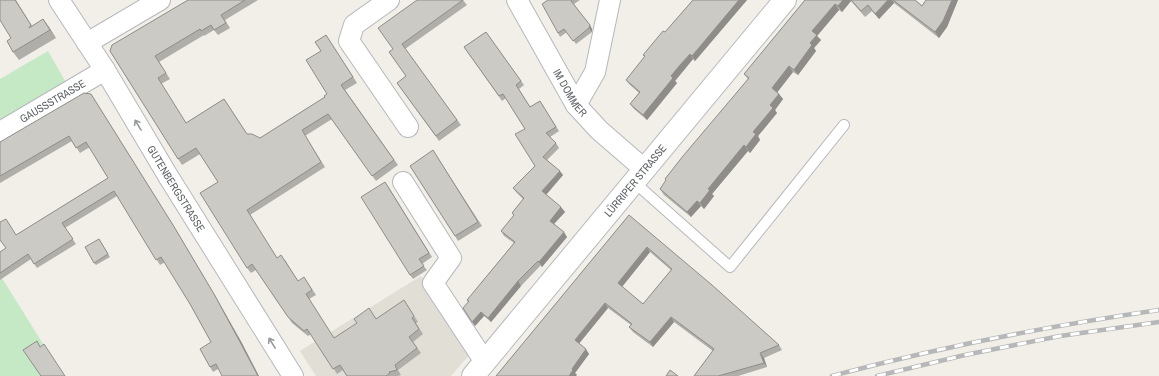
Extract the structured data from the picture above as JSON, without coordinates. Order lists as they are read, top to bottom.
{
  "streets": {
    "street": [
      "IM DOMMER",
      "GAUSSSTRASSE",
      "LÜRRIPER STRASSE",
      "GUTENBERGSTRASSE"
    ]
  },
  "crossings": [
    ["IM DOMMER", "LÜRRIPER STRASSE"],
    ["GAUSSSTRASSE", "GUTENBERGSTRASSE"]
  ],
  "one_way": ["GUTENBERGSTRASSE"]
}
